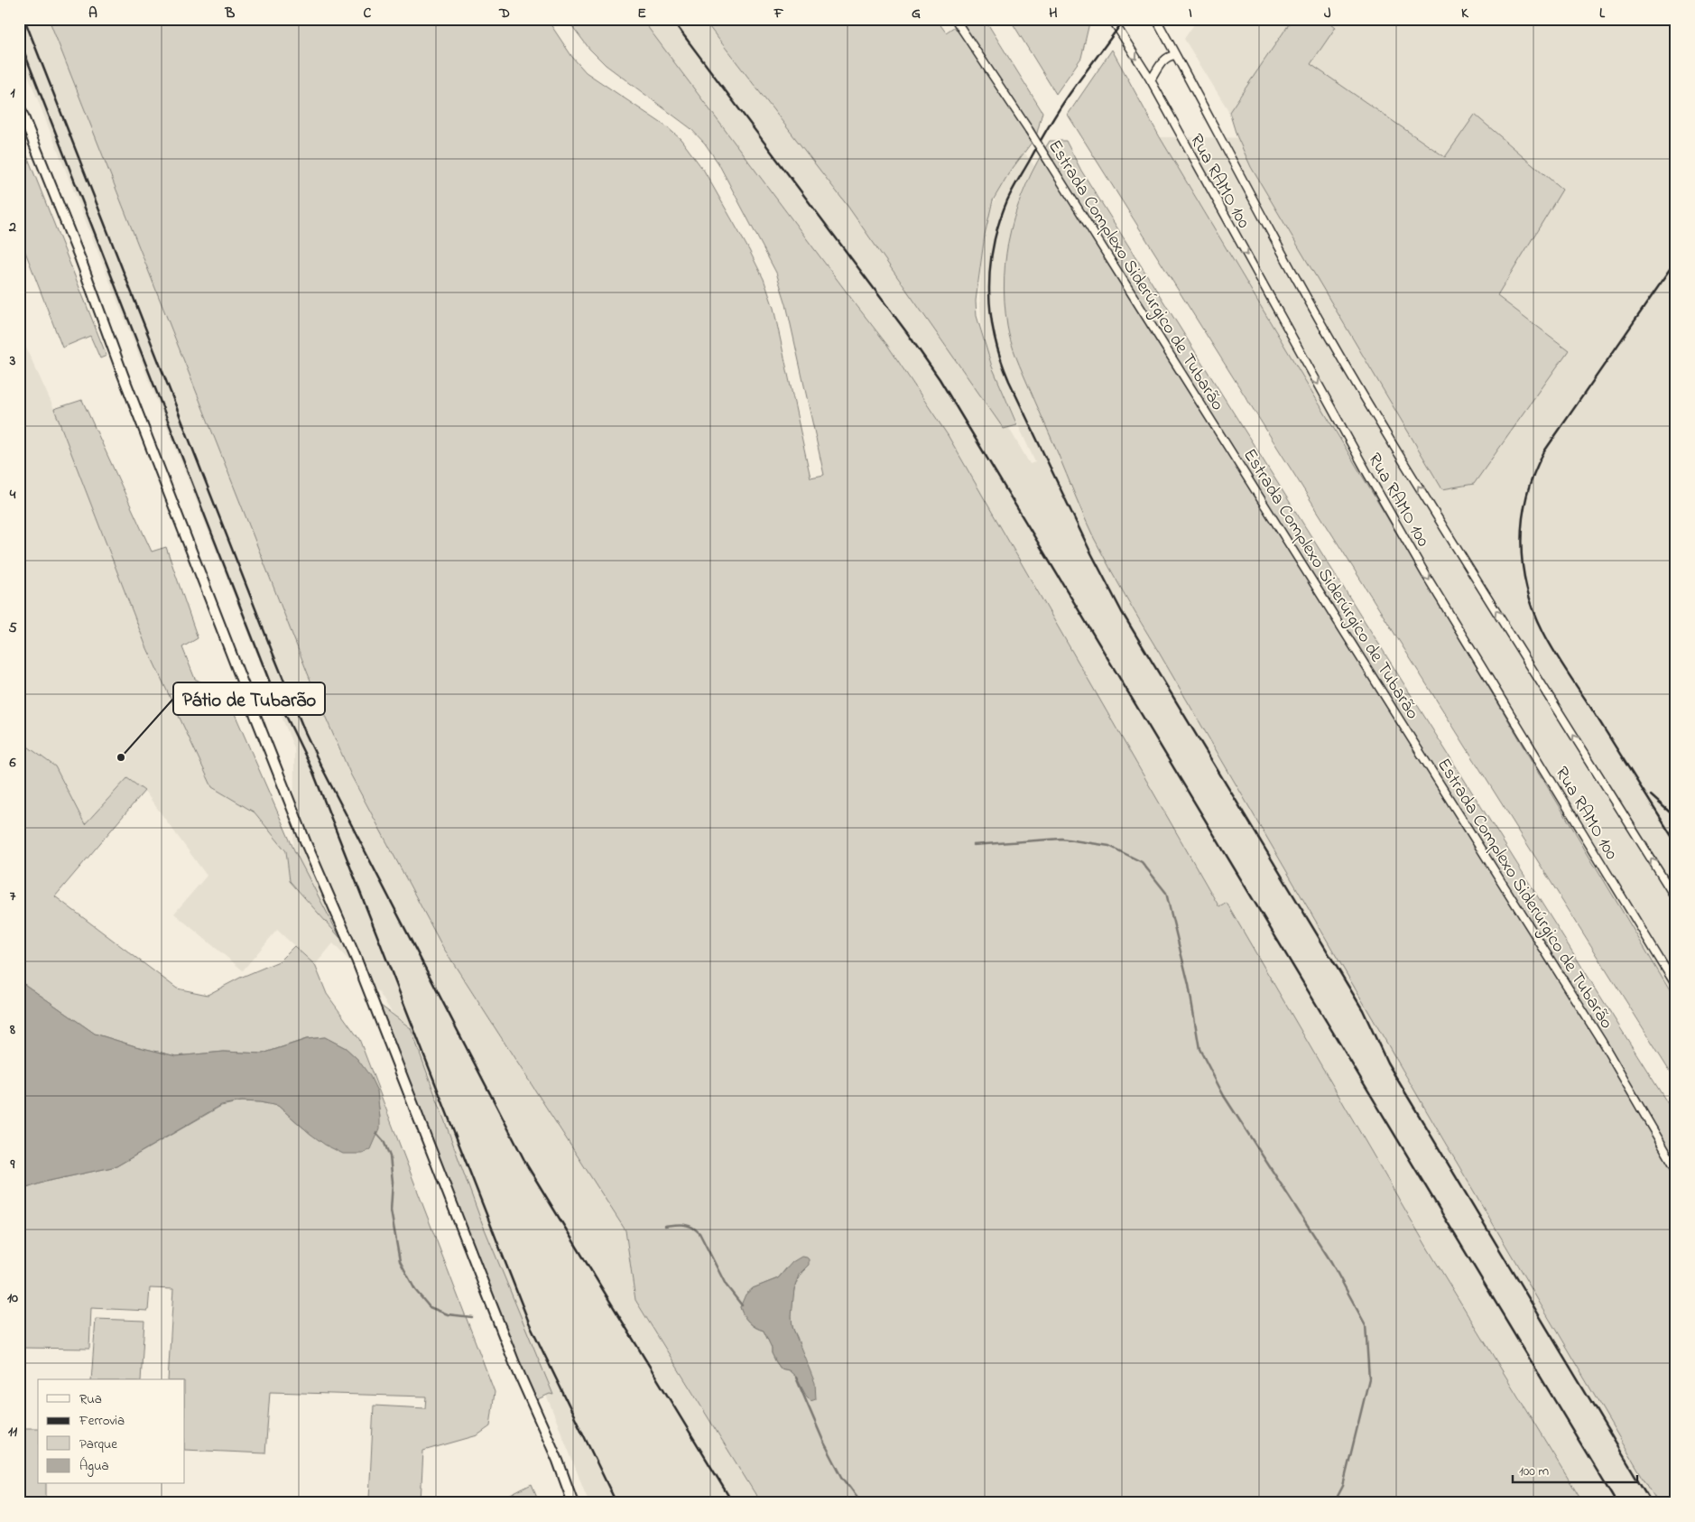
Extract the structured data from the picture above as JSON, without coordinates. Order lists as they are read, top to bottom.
{
  "streets": {
    "street": ["Rua RAMO 100", "Estrada Complexo Siderúrgico de Tubarão"]
  },
  "places": ["Pátio de Tubarão"],
  "legend": [
    "Rua",
    "Ferrovia",
    "Parque",
    "Água"
  ],
  "scale_bar": "100 m",
  "grid": {
    "columns": [
      "A",
      "B",
      "C",
      "D",
      "E",
      "F",
      "G",
      "H",
      "I",
      "J",
      "K",
      "L"
    ],
    "rows": [
      "1",
      "2",
      "3",
      "4",
      "5",
      "6",
      "7",
      "8",
      "9",
      "10",
      "11"
    ]
  }
}
